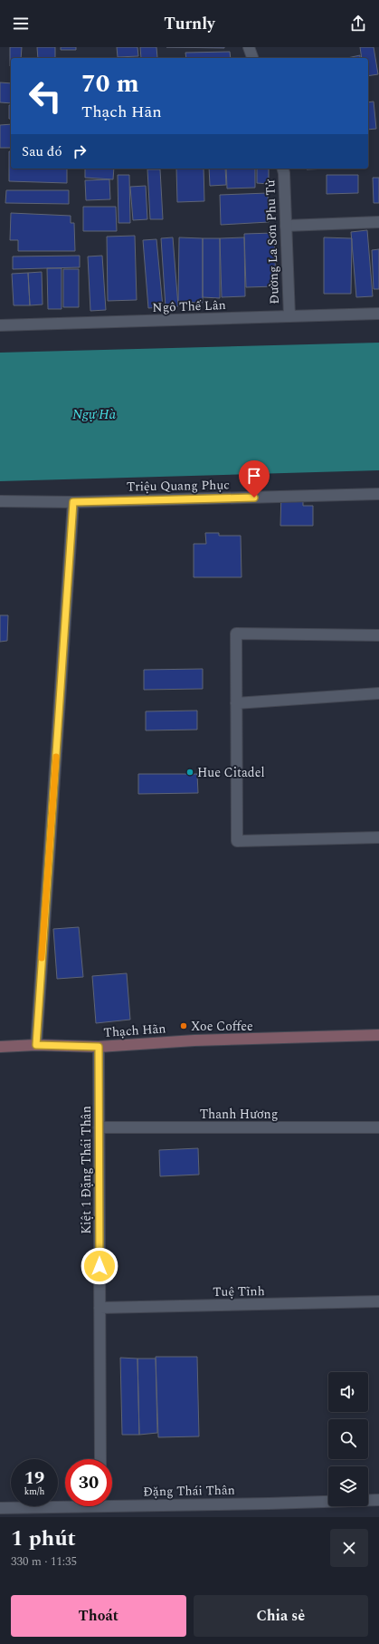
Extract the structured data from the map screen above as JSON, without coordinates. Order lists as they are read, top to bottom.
{
  "streets": {
    "street": [
      "Đường La Sơn Phu Tử",
      "Ngô Thế Lân",
      "Triệu Quang Phục",
      "Thạch Hãn",
      "Thanh Hương",
      "Kiệt 1 Đặng Thái Thân",
      "Tuệ Tĩnh",
      "Đặng Thái Thân"
    ]
  },
  "crossings": [
    ["Đường La Sơn Phu Tử", "Ngô Thế Lân"],
    ["Thạch Hãn", "Kiệt 1 Đặng Thái Thân"],
    ["Thanh Hương", "Kiệt 1 Đặng Thái Thân"],
    ["Kiệt 1 Đặng Thái Thân", "Tuệ Tĩnh"]
  ],
  "water": ["Ngự Hà"],
  "places": ["Hue Citadel", "Xoe Coffee"],
  "page": {
    "header": "Turnly",
    "turn": ["70 m", "Thạch Hãn"],
    "then": "Sau đó",
    "speed": "19 km/h",
    "limit": "30",
    "heading": ["1 phút", "330 m · 11:35"],
    "buttons": ["Thoát", "Chia sẻ"]
  }
}
